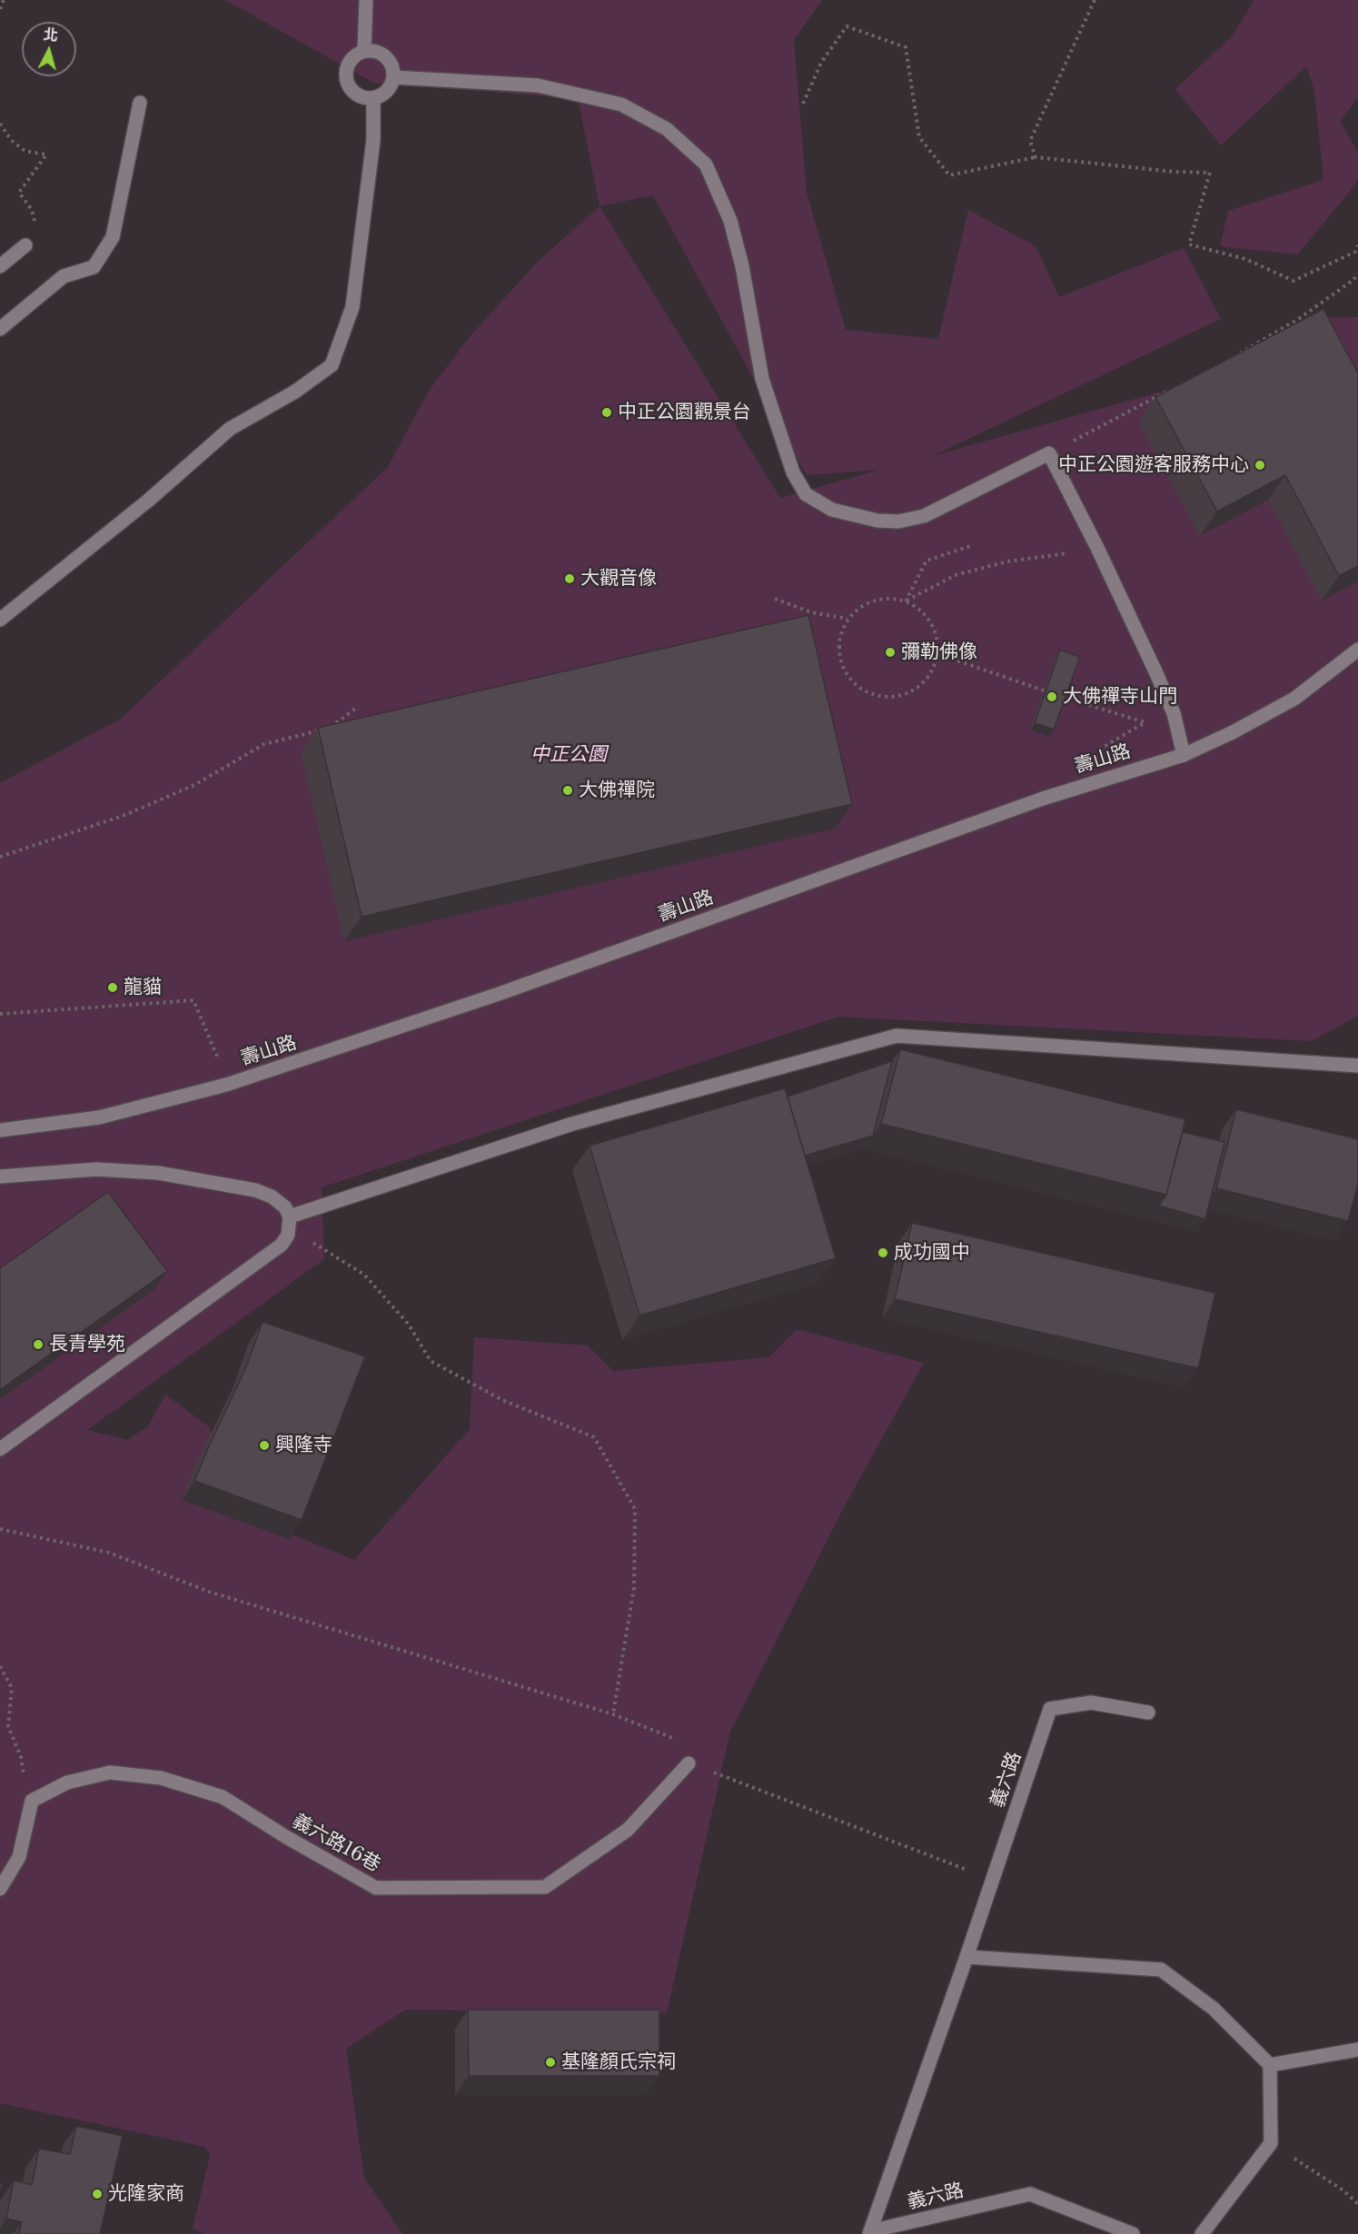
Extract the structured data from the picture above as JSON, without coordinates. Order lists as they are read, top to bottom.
{
  "streets": {
    "street": ["壽山路", "義六路", "義六路16巷"]
  },
  "parks": ["中正公園"],
  "places": [
    "中正公園觀景台",
    "中正公園遊客服務中心",
    "大觀音像",
    "彌勒佛像",
    "大佛禪寺山門",
    "大佛禪院",
    "龍貓",
    "成功國中",
    "長青學苑",
    "興隆寺",
    "基隆顏氏宗祠",
    "光隆家商"
  ],
  "north": "top"
}
